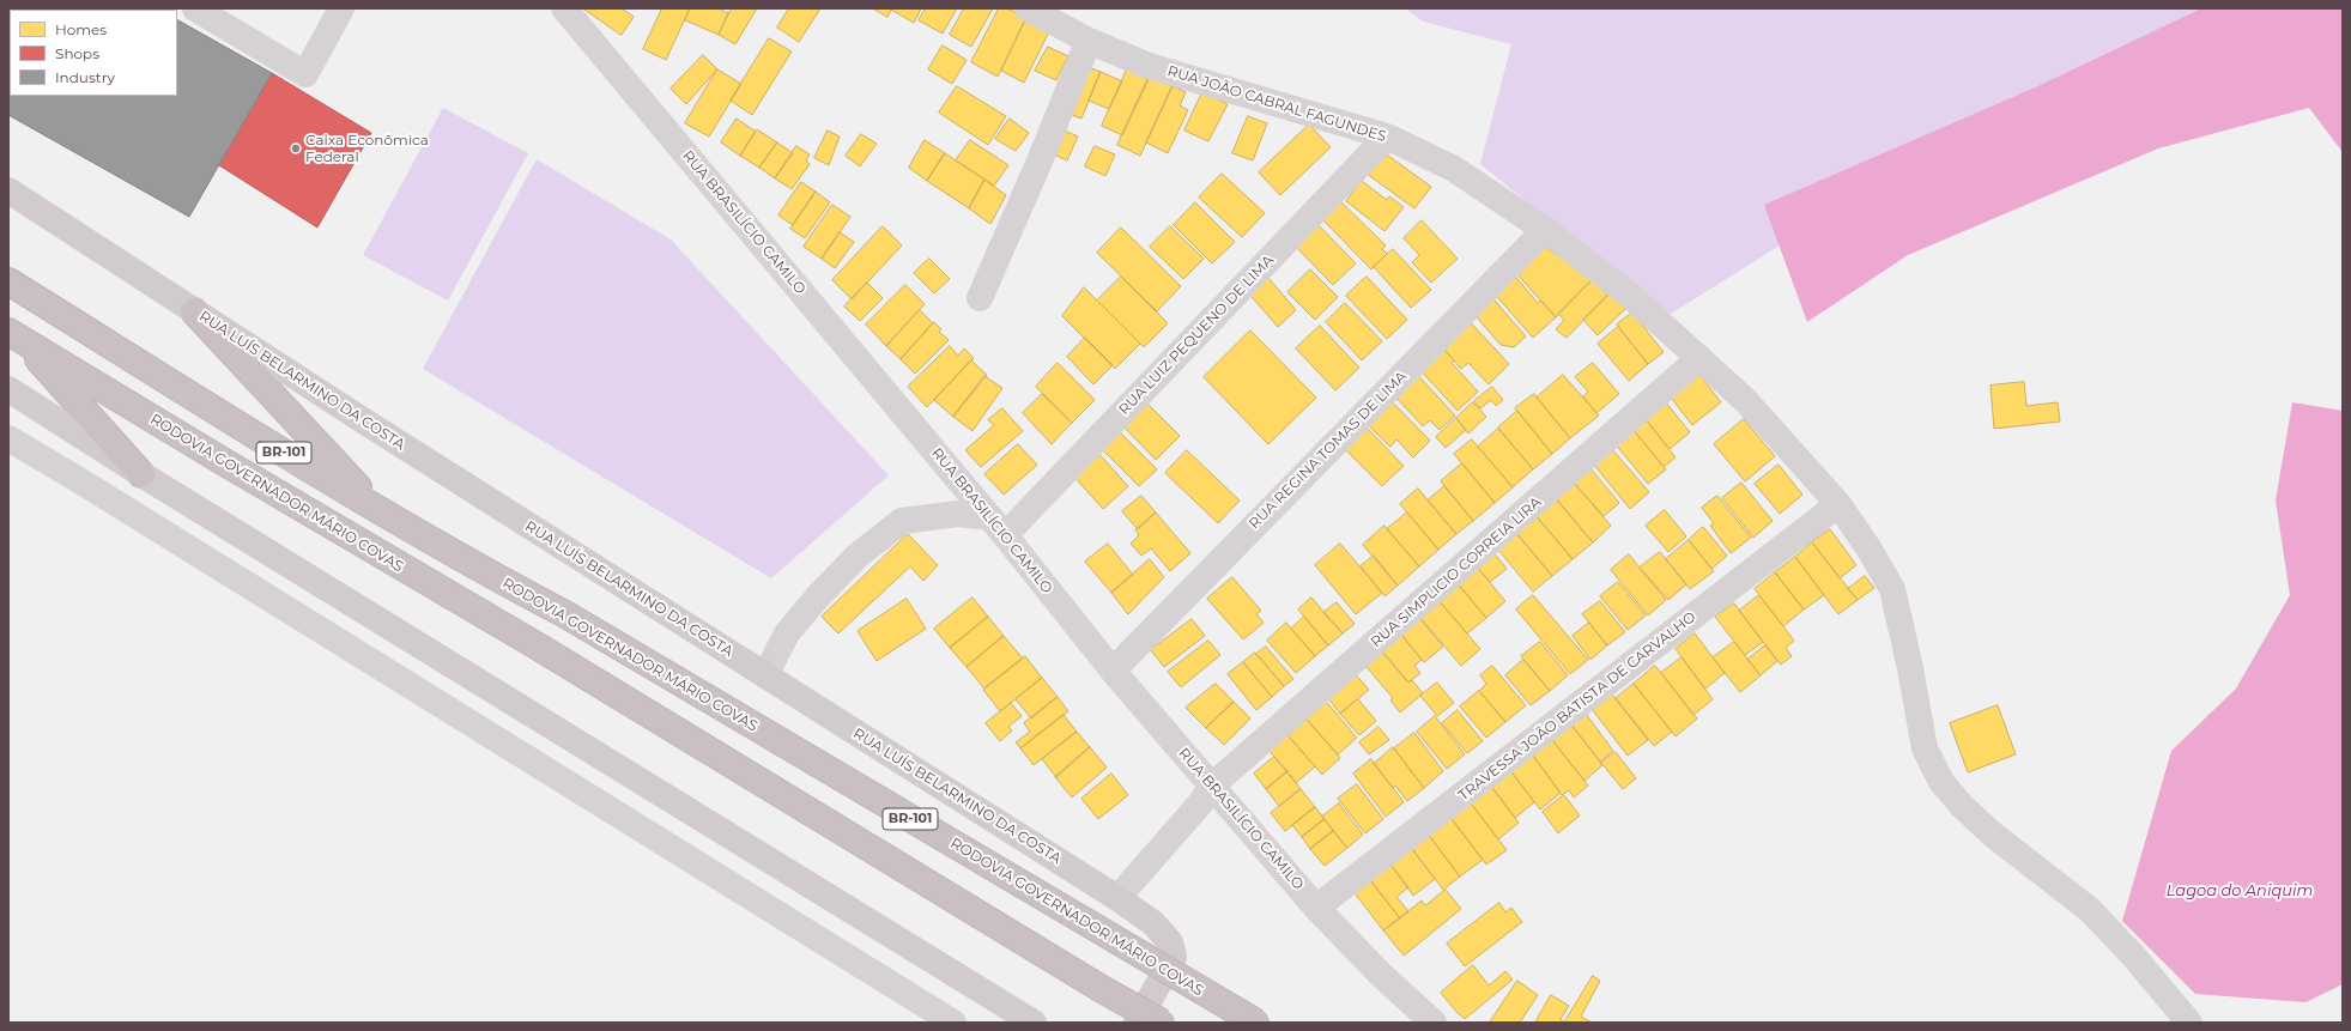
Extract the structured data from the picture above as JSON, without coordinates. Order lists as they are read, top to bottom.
{
  "streets": {
    "highway": ["BR-101", "RODOVIA GOVERNADOR MÁRIO COVAS"],
    "main road": ["RUA LUÍS BELARMINO DA COSTA"],
    "street": [
      "RUA JOÃO CABRAL FAGUNDES",
      "RUA BRASILÍCIO CAMILO",
      "RUA LUIZ PEQUENO DE LIMA",
      "RUA REGINA TOMAS DE LIMA",
      "RUA SIMPLICIO CORREIA LIRA",
      "TRAVESSA JOÃO BATISTA DE CARVALHO"
    ]
  },
  "crossings": [
    ["RUA JOÃO CABRAL FAGUNDES", "RUA LUIZ PEQUENO DE LIMA"],
    ["RUA JOÃO CABRAL FAGUNDES", "RUA REGINA TOMAS DE LIMA"],
    ["RUA JOÃO CABRAL FAGUNDES", "RUA SIMPLICIO CORREIA LIRA"],
    ["RUA JOÃO CABRAL FAGUNDES", "TRAVESSA JOÃO BATISTA DE CARVALHO"],
    ["RUA BRASILÍCIO CAMILO", "RUA LUIZ PEQUENO DE LIMA"],
    ["RUA BRASILÍCIO CAMILO", "RUA REGINA TOMAS DE LIMA"],
    ["RUA BRASILÍCIO CAMILO", "RUA SIMPLICIO CORREIA LIRA"],
    ["RUA BRASILÍCIO CAMILO", "TRAVESSA JOÃO BATISTA DE CARVALHO"],
    ["RUA LUÍS BELARMINO DA COSTA", "RUA SIMPLICIO CORREIA LIRA"]
  ],
  "water": ["Lagoa do Aniquim"],
  "places": ["Caixa Econômica Federal"],
  "legend": ["Homes", "Shops", "Industry"]
}
